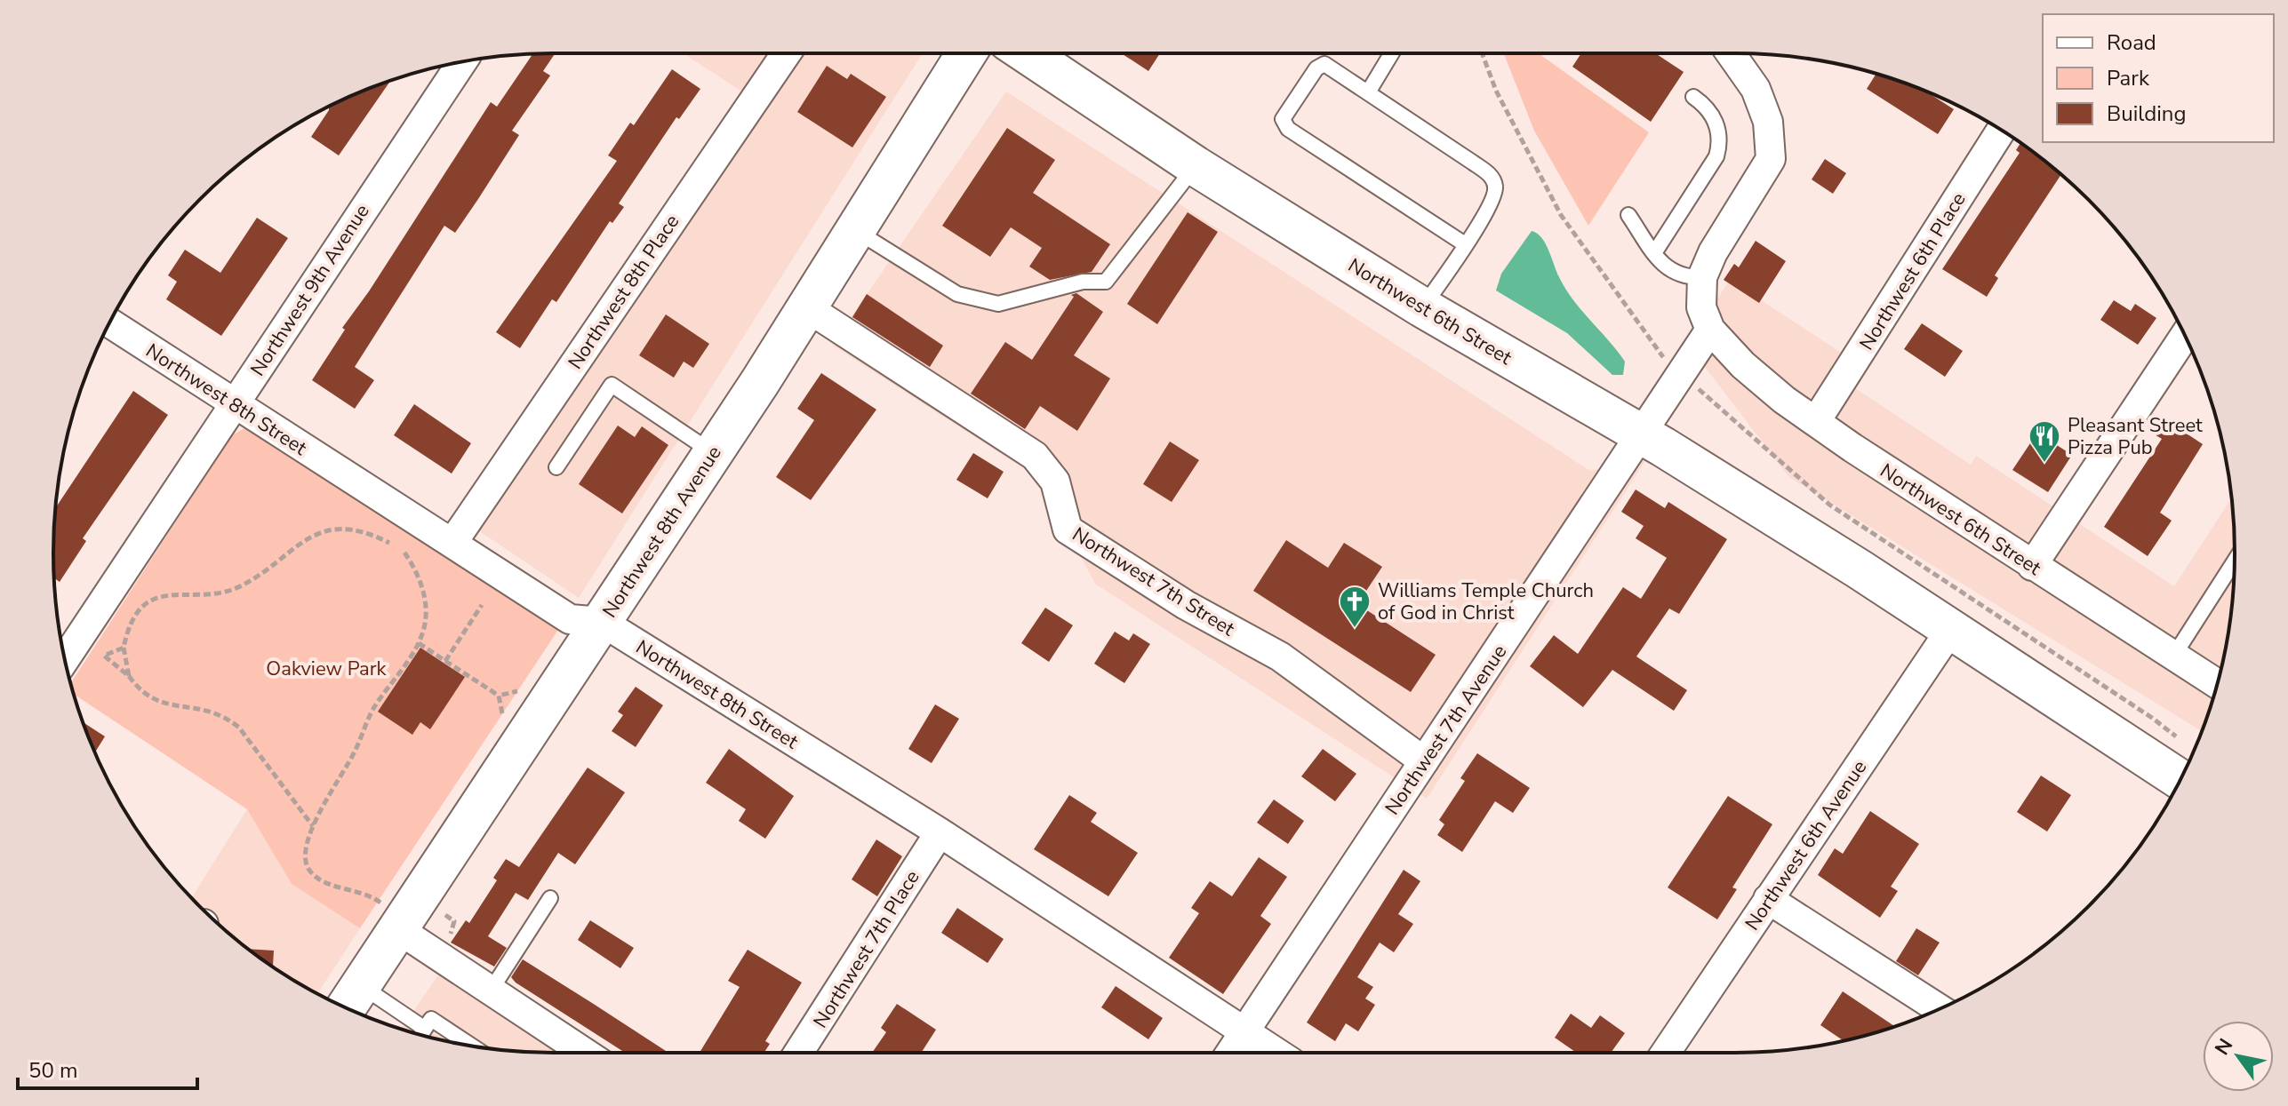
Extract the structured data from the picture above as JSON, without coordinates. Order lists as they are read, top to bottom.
{
  "streets": {
    "street": [
      "Northwest 6th Place",
      "Northwest 9th Avenue",
      "Northwest 8th Place",
      "Northwest 6th Street",
      "Northwest 8th Street",
      "Northwest 8th Avenue",
      "Northwest 7th Street",
      "Northwest 7th Avenue",
      "Northwest 6th Avenue",
      "Northwest 7th Place"
    ]
  },
  "crossings": [
    ["Northwest 6th Place", "Northwest 6th Street"],
    ["Northwest 9th Avenue", "Northwest 8th Street"],
    ["Northwest 8th Place", "Northwest 8th Street"],
    ["Northwest 6th Street", "Northwest 7th Avenue"],
    ["Northwest 6th Street", "Northwest 6th Avenue"],
    ["Northwest 8th Street", "Northwest 8th Avenue"],
    ["Northwest 8th Street", "Northwest 7th Avenue"],
    ["Northwest 8th Street", "Northwest 7th Place"],
    ["Northwest 8th Avenue", "Northwest 7th Street"],
    ["Northwest 7th Street", "Northwest 7th Avenue"]
  ],
  "parks": ["Oakview Park"],
  "places": {
    "restaurant": ["Pleasant Street Pizza Pub"],
    "church": ["Williams Temple Church of God in Christ"]
  },
  "legend": ["Road", "Park", "Building"],
  "scale_bar": "50 m",
  "north": "top left"
}
